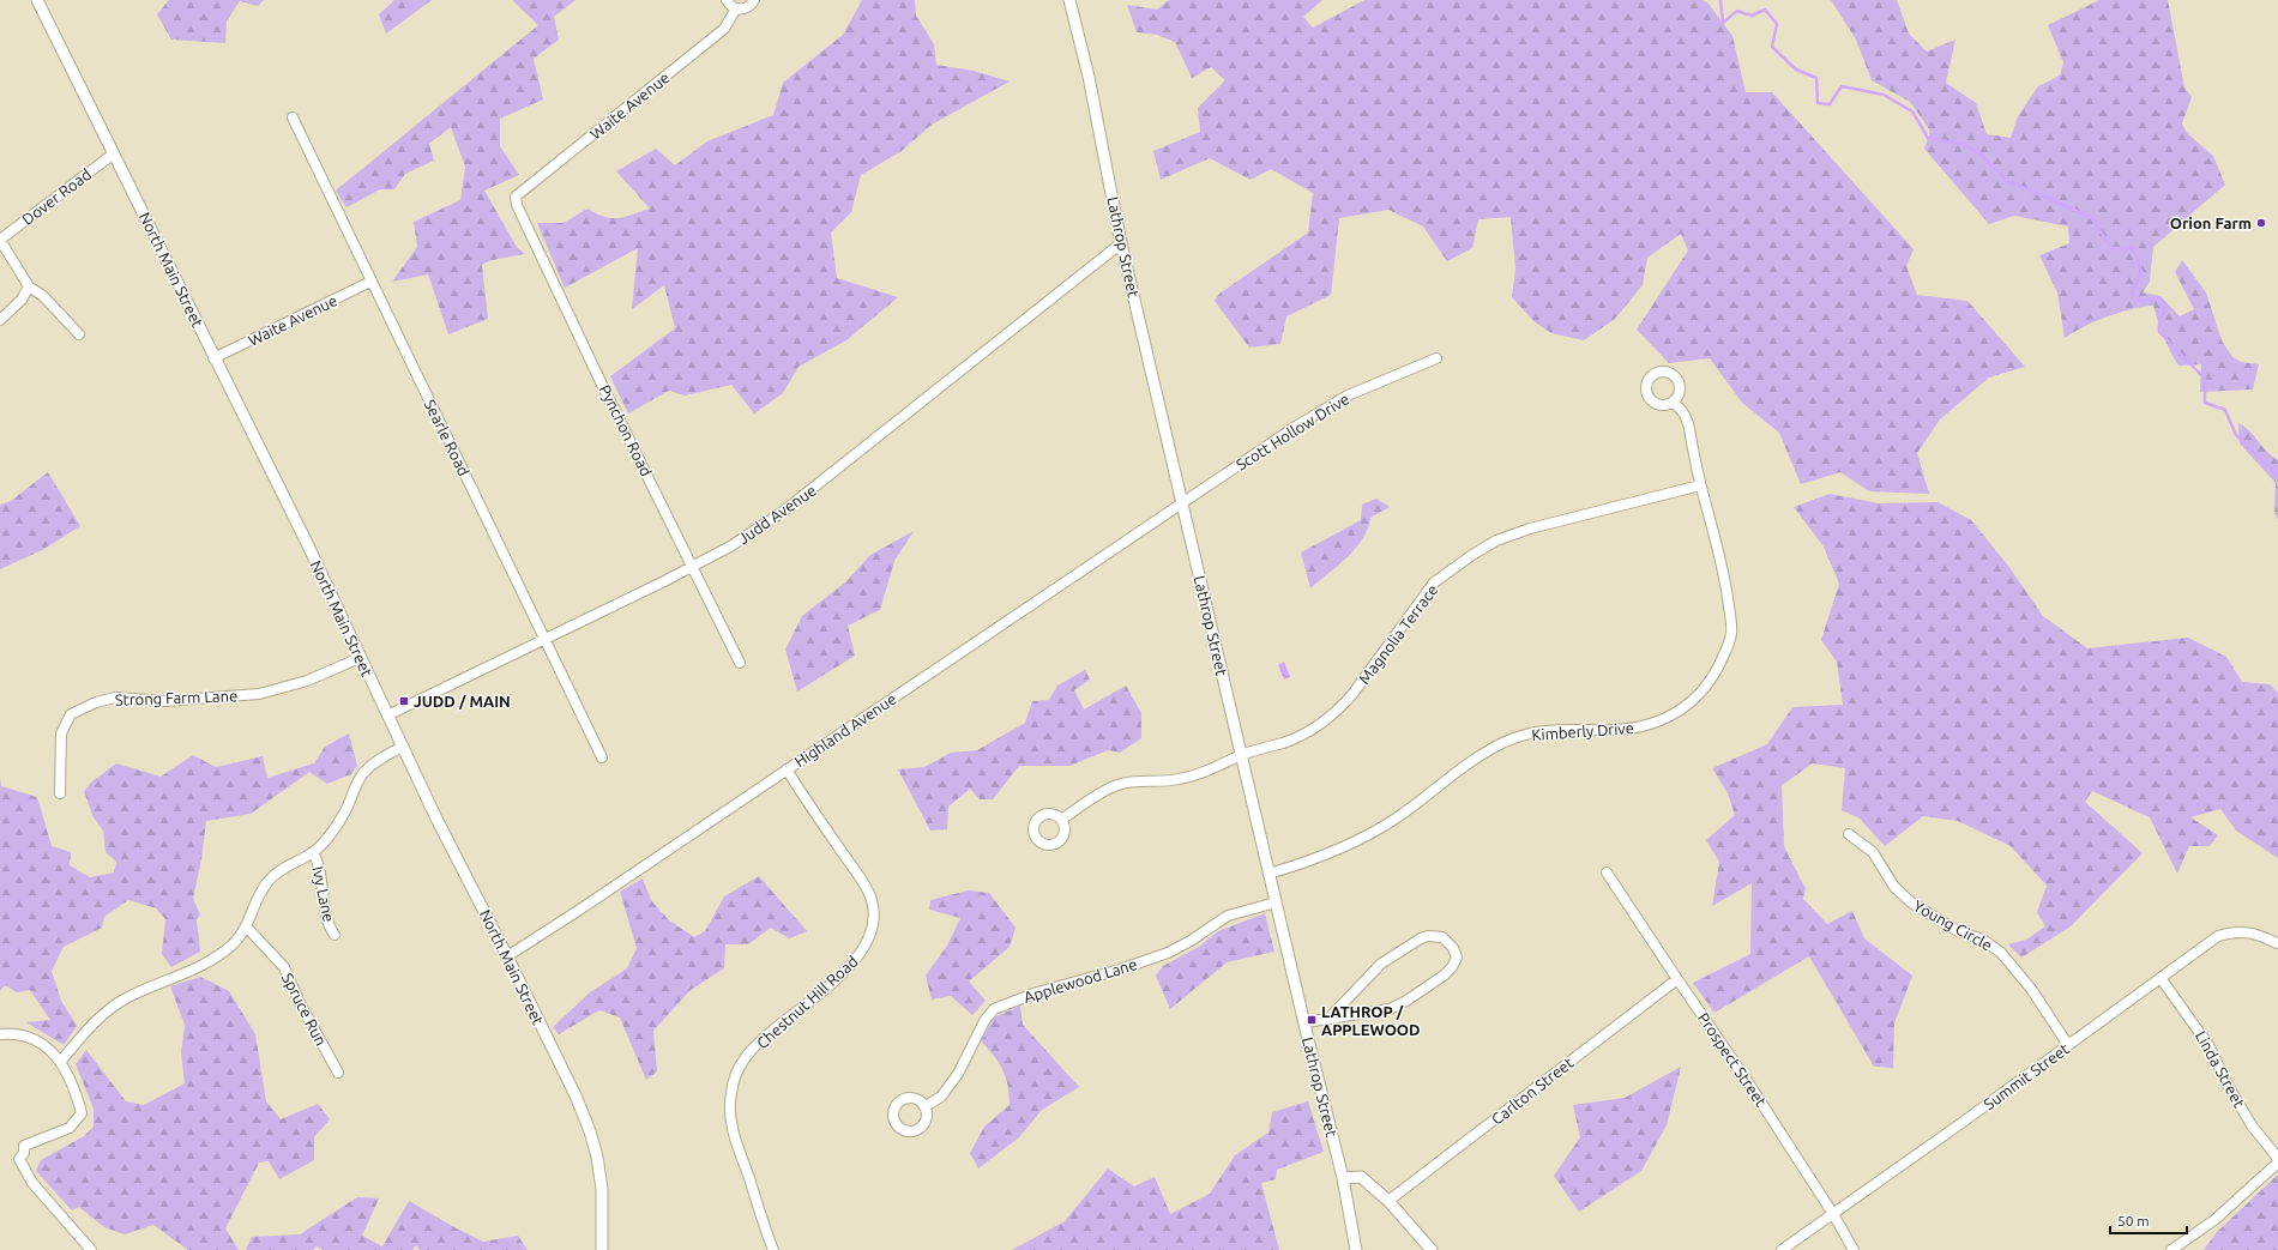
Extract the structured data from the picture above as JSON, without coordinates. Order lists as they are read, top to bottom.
{
  "streets": {
    "street": [
      "Waite Avenue",
      "Dover Road",
      "Lathrop Street",
      "North Main Street",
      "Pynchon Road",
      "Scott Hollow Drive",
      "Searle Road",
      "Judd Avenue",
      "Magnolia Terrace",
      "Strong Farm Lane",
      "Highland Avenue",
      "Kimberly Drive",
      "Ivy Lane",
      "Young Circle",
      "Applewood Lane",
      "Chestnut Hill Road",
      "Spruce Run",
      "Prospect Street",
      "Linda Street",
      "Summit Street",
      "Carlton Street"
    ]
  },
  "crossings": [
    ["Waite Avenue", "North Main Street"],
    ["Waite Avenue", "Pynchon Road"],
    ["Waite Avenue", "Searle Road"],
    ["Dover Road", "North Main Street"],
    ["Lathrop Street", "Scott Hollow Drive"],
    ["Lathrop Street", "Judd Avenue"],
    ["Lathrop Street", "Magnolia Terrace"],
    ["Lathrop Street", "Highland Avenue"],
    ["Lathrop Street", "Kimberly Drive"],
    ["Lathrop Street", "Applewood Lane"],
    ["North Main Street", "Judd Avenue"],
    ["North Main Street", "Strong Farm Lane"],
    ["North Main Street", "Highland Avenue"],
    ["Pynchon Road", "Judd Avenue"],
    ["Scott Hollow Drive", "Highland Avenue"],
    ["Searle Road", "Judd Avenue"],
    ["Magnolia Terrace", "Kimberly Drive"],
    ["Highland Avenue", "Chestnut Hill Road"],
    ["Young Circle", "Summit Street"],
    ["Prospect Street", "Summit Street"],
    ["Prospect Street", "Carlton Street"],
    ["Linda Street", "Summit Street"]
  ],
  "places": {
    "other": ["Orion Farm"],
    "transit": ["JUDD / MAIN", "LATHROP / APPLEWOOD"]
  },
  "scale_bar": "50 m"
}
